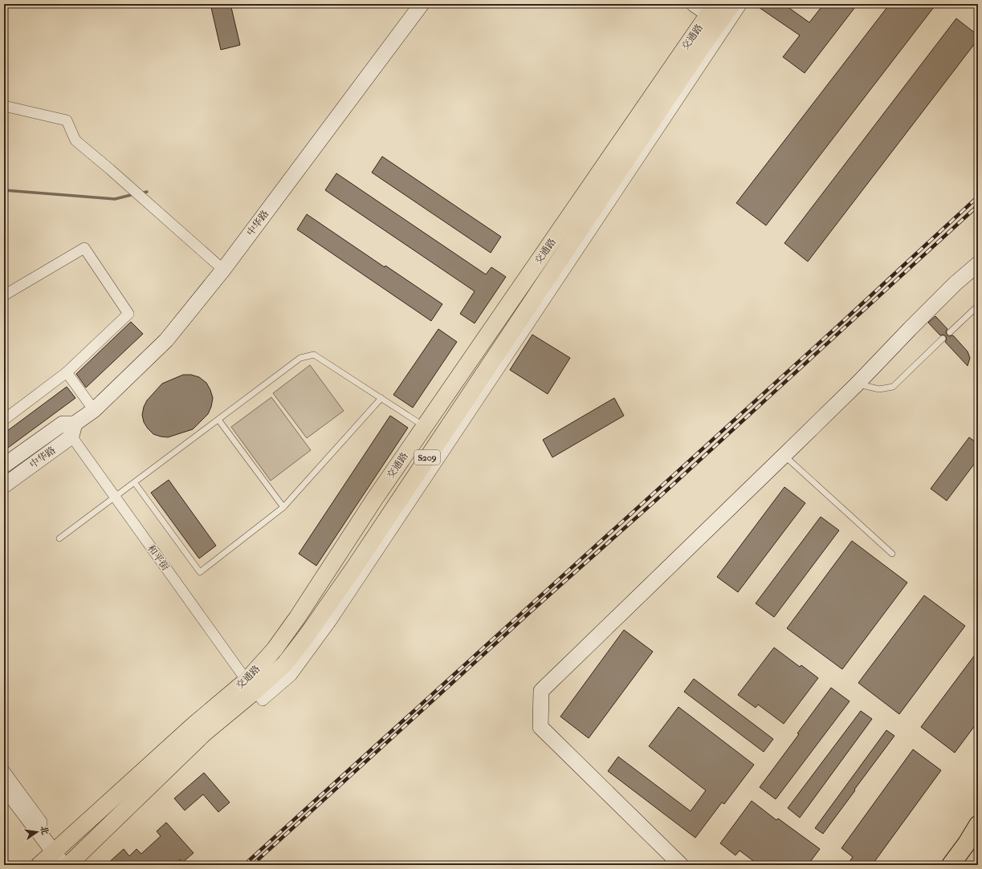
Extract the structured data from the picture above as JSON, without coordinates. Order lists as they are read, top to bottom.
{
  "streets": {
    "main road": ["交通路", "S209"],
    "street": ["中华路", "和平街"]
  },
  "crossings": [
    ["交通路", "和平街"],
    ["中华路", "和平街"]
  ],
  "north": "right"
}
